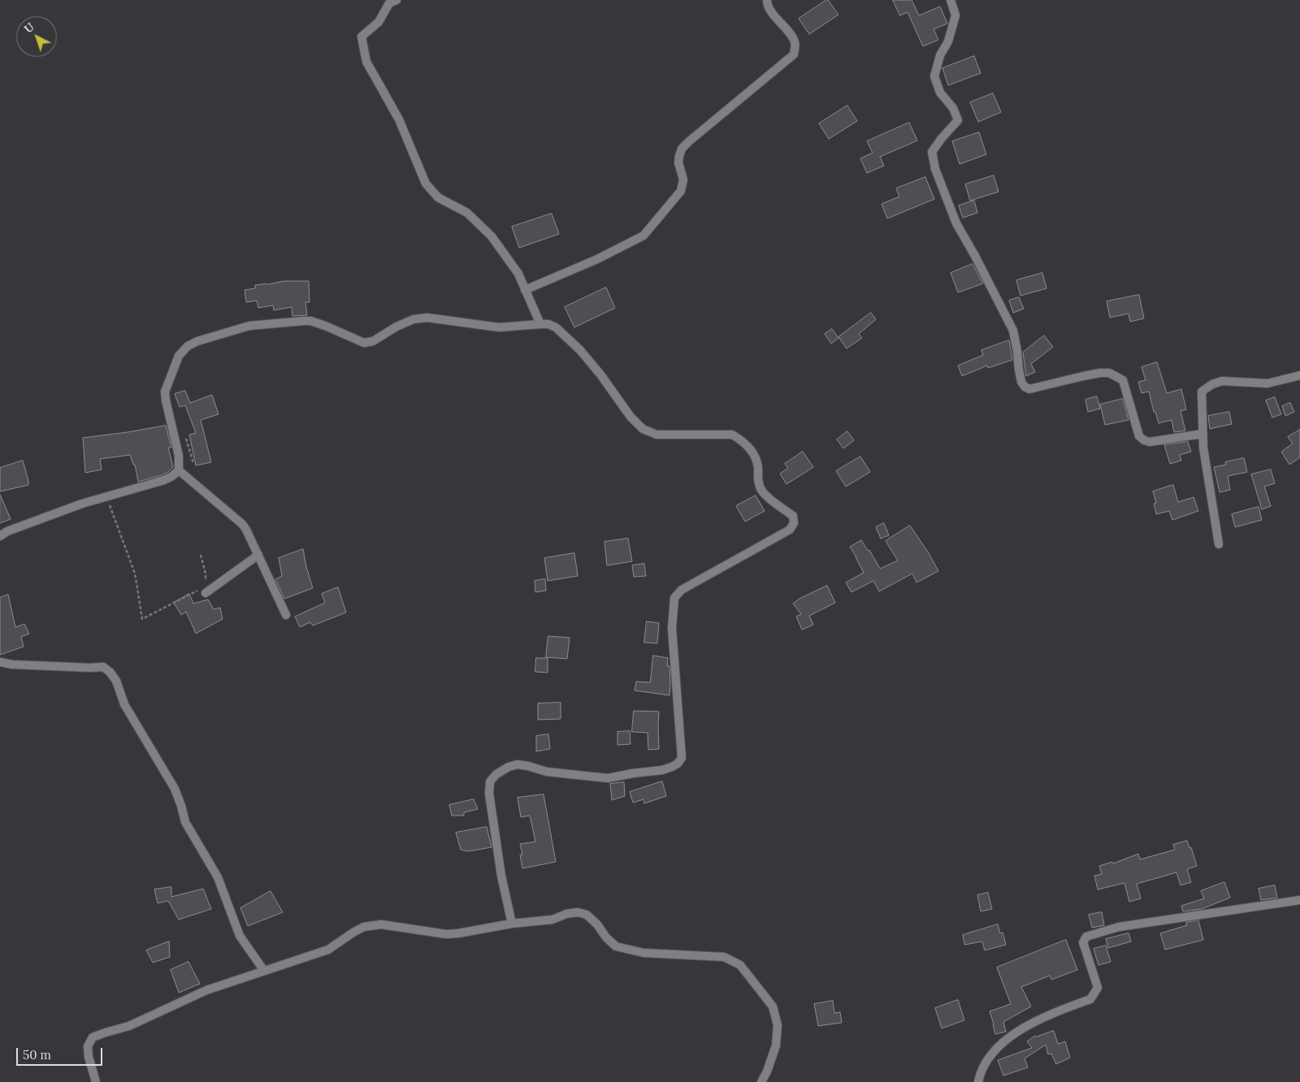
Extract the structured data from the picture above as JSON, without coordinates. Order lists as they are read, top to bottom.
{
  "scale_bar": "50 m",
  "north": "top left"
}
